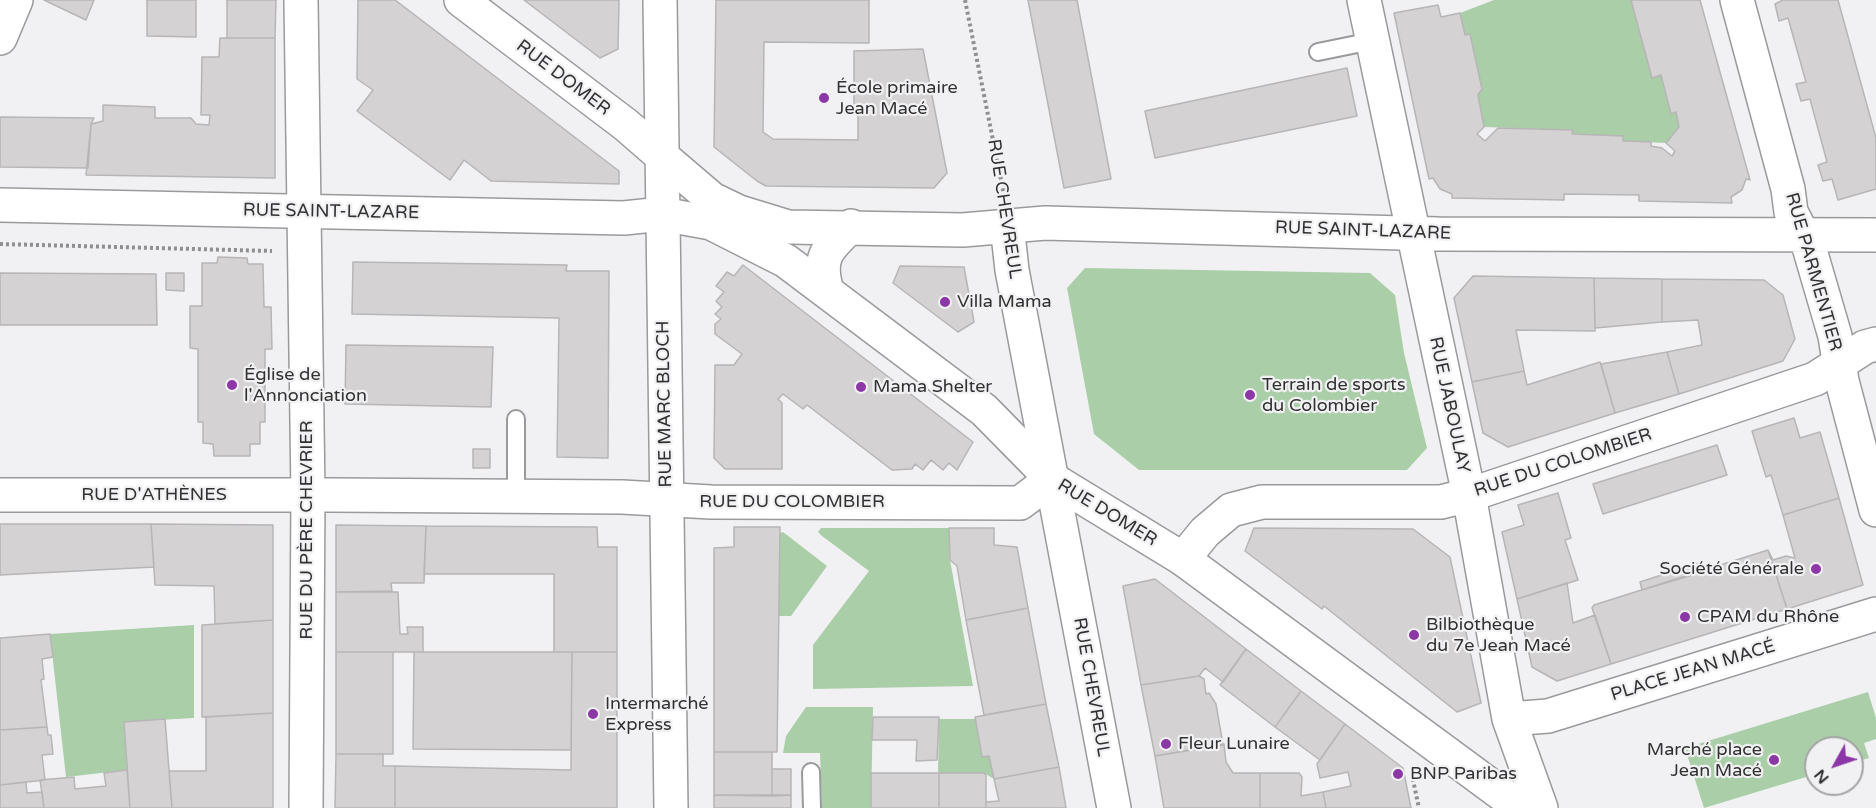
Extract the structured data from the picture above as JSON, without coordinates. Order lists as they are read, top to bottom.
{
  "streets": {
    "street": [
      "RUE DOMER",
      "RUE CHEVREUL",
      "RUE SAINT-LAZARE",
      "RUE PARMENTIER",
      "RUE MARC BLOCH",
      "RUE JABOULAY",
      "RUE DU COLOMBIER",
      "RUE D'ATHÈNES",
      "RUE DU PÈRE CHEVRIER",
      "PLACE JEAN MACÉ"
    ]
  },
  "crossings": [
    ["RUE DOMER", "RUE CHEVREUL"],
    ["RUE DOMER", "RUE SAINT-LAZARE"],
    ["RUE DOMER", "RUE MARC BLOCH"],
    ["RUE DOMER", "RUE DU COLOMBIER"],
    ["RUE CHEVREUL", "RUE SAINT-LAZARE"],
    ["RUE CHEVREUL", "RUE DU COLOMBIER"],
    ["RUE SAINT-LAZARE", "RUE PARMENTIER"],
    ["RUE SAINT-LAZARE", "RUE MARC BLOCH"],
    ["RUE SAINT-LAZARE", "RUE JABOULAY"],
    ["RUE SAINT-LAZARE", "RUE DU PÈRE CHEVRIER"],
    ["RUE PARMENTIER", "RUE DU COLOMBIER"],
    ["RUE MARC BLOCH", "RUE DU COLOMBIER"],
    ["RUE JABOULAY", "RUE DU COLOMBIER"],
    ["RUE JABOULAY", "PLACE JEAN MACÉ"],
    ["RUE DU COLOMBIER", "RUE D'ATHÈNES"],
    ["RUE DU COLOMBIER", "RUE DU PÈRE CHEVRIER"],
    ["RUE D'ATHÈNES", "RUE DU PÈRE CHEVRIER"]
  ],
  "places": [
    "École primaire Jean Macé",
    "Villa Mama",
    "Église de l'Annonciation",
    "Mama Shelter",
    "Terrain de sports du Colombier",
    "Société Générale",
    "CPAM du Rhône",
    "Bilbiothèque du 7e Jean Macé",
    "Intermarché Express",
    "Fleur Lunaire",
    "Marché place Jean Macé",
    "BNP Paribas"
  ],
  "north": "bottom left"
}
